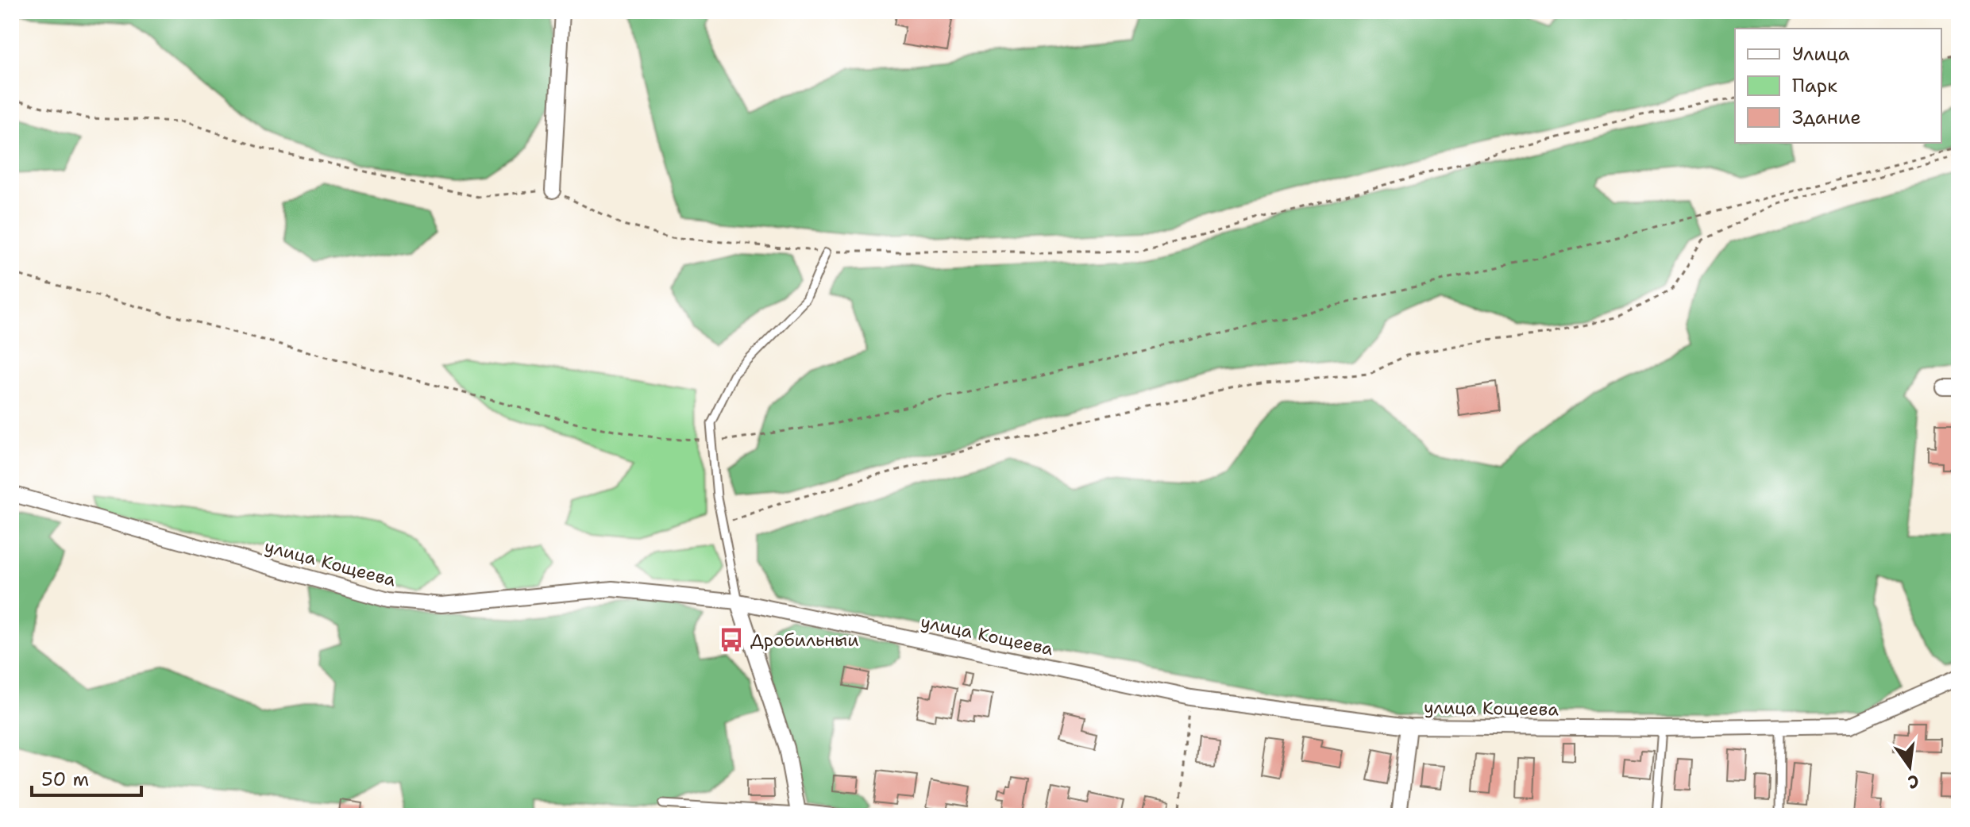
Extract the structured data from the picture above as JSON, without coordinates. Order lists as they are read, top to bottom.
{
  "streets": {
    "street": ["улица Кощеева"]
  },
  "places": {
    "bus stop": ["Дробильныи"]
  },
  "legend": ["Улица", "Парк", "Здание"],
  "scale_bar": "50 m",
  "north": "bottom"
}
